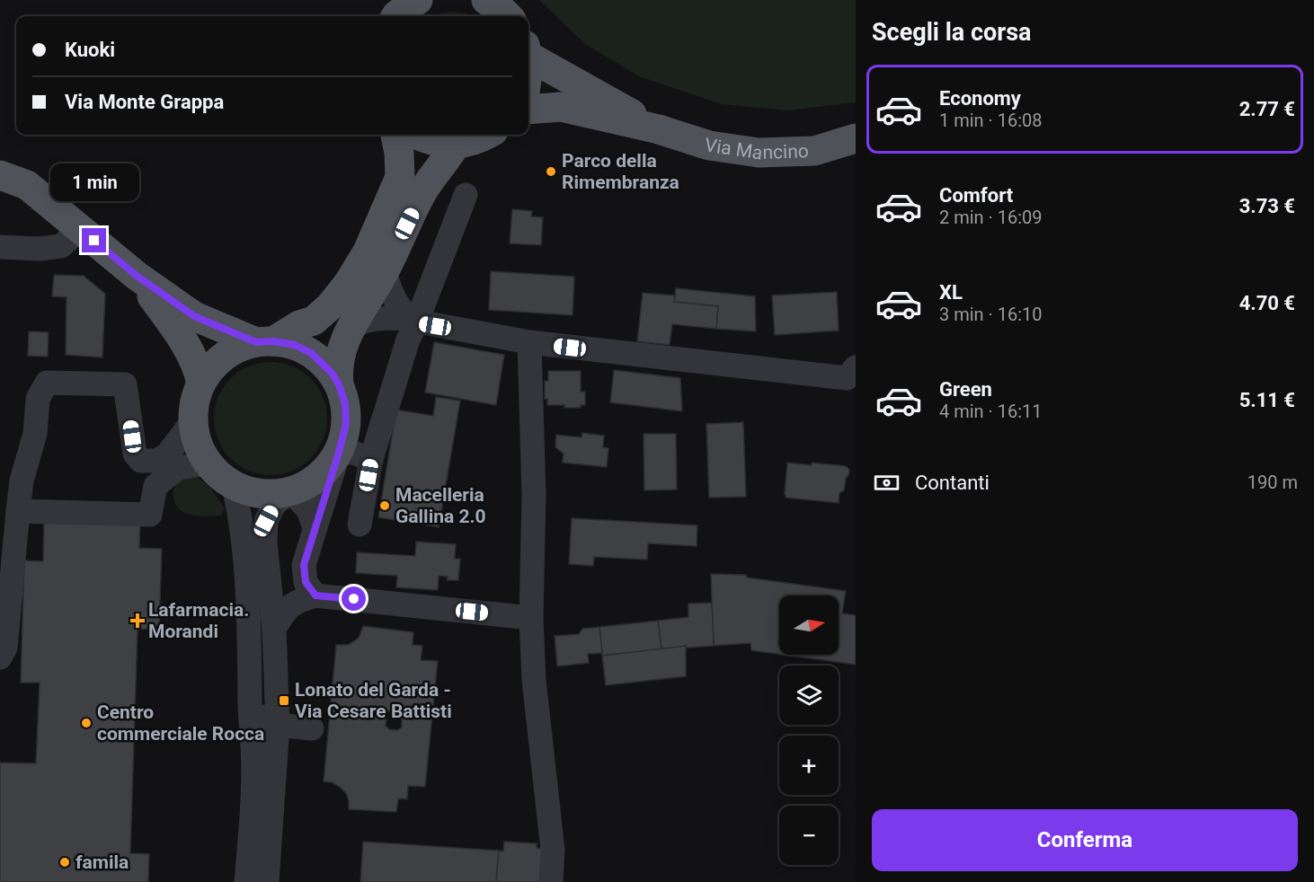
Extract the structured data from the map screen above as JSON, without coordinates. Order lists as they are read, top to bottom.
{
  "streets": {
    "main road": ["Via Mancino"]
  },
  "places": {
    "other": [
      "Parco della Rimembranza",
      "Macelleria Gallina 2.0",
      "Centro commerciale Rocca",
      "famila"
    ],
    "health": ["Lafarmacia. Morandi"],
    "transit": ["Lonato del Garda - Via Cesare Battisti"]
  },
  "north": "right",
  "page": {
    "heading": "Scegli la corsa",
    "banner": ["Kuoki", "Via Monte Grappa"],
    "list": [
      {
        "name": "Economy",
        "note": "1 min · 16:08",
        "value": "2.77 €"
      },
      {
        "name": "Comfort",
        "note": "2 min · 16:09",
        "value": "3.73 €"
      },
      {
        "name": "XL",
        "note": "3 min · 16:10",
        "value": "4.70 €"
      },
      {
        "name": "Green",
        "note": "4 min · 16:11",
        "value": "5.11 €"
      }
    ],
    "bubble": "1 min",
    "pay": ["Contanti", "190 m"],
    "map_buttons": ["+", "−"],
    "buttons": "Conferma"
  }
}
